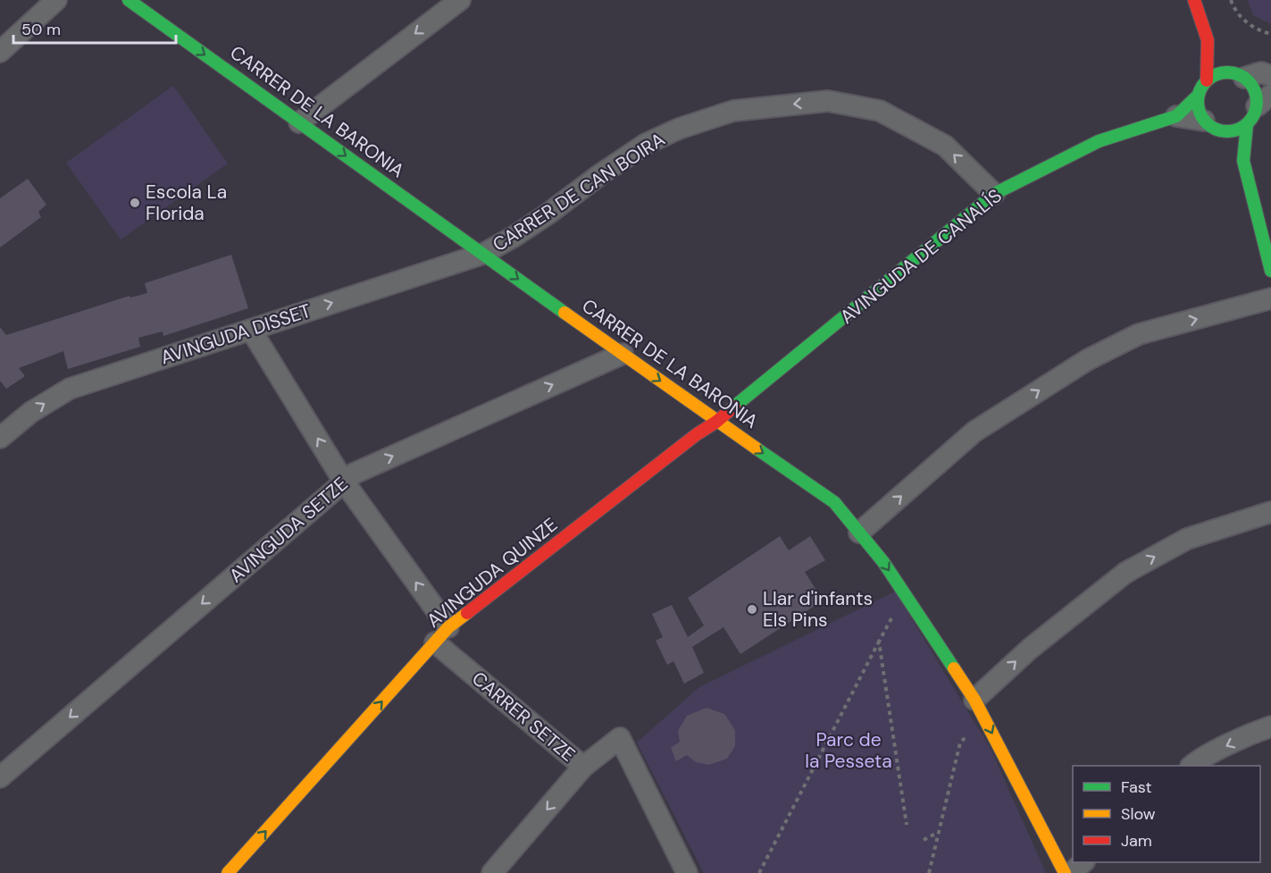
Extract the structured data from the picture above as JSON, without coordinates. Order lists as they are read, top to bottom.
{
  "streets": {
    "street": [
      "CARRER DE LA BARONIA",
      "CARRER DE CAN BOIRA",
      "AVINGUDA DE CANALÍS",
      "AVINGUDA DISSET",
      "AVINGUDA SETZE",
      "AVINGUDA QUINZE",
      "CARRER SETZE"
    ]
  },
  "crossings": [
    ["CARRER DE LA BARONIA", "CARRER DE CAN BOIRA"],
    ["CARRER DE LA BARONIA", "AVINGUDA DE CANALÍS"],
    ["CARRER DE LA BARONIA", "AVINGUDA DISSET"],
    ["CARRER DE LA BARONIA", "AVINGUDA SETZE"],
    ["CARRER DE LA BARONIA", "AVINGUDA QUINZE"],
    ["CARRER DE CAN BOIRA", "AVINGUDA DE CANALÍS"],
    ["CARRER DE CAN BOIRA", "AVINGUDA DISSET"],
    ["AVINGUDA DE CANALÍS", "AVINGUDA QUINZE"],
    ["AVINGUDA DISSET", "CARRER SETZE"],
    ["AVINGUDA SETZE", "CARRER SETZE"],
    ["AVINGUDA QUINZE", "CARRER SETZE"]
  ],
  "one_way": [
    "CARRER DE LA BARONIA",
    "CARRER DE CAN BOIRA",
    "AVINGUDA DISSET",
    "AVINGUDA QUINZE",
    "CARRER SETZE"
  ],
  "parks": ["Parc de la Pesseta"],
  "places": ["Escola La Florida", "Llar d'infants Els Pins"],
  "legend": ["Fast", "Slow", "Jam"],
  "scale_bar": "50 m"
}
